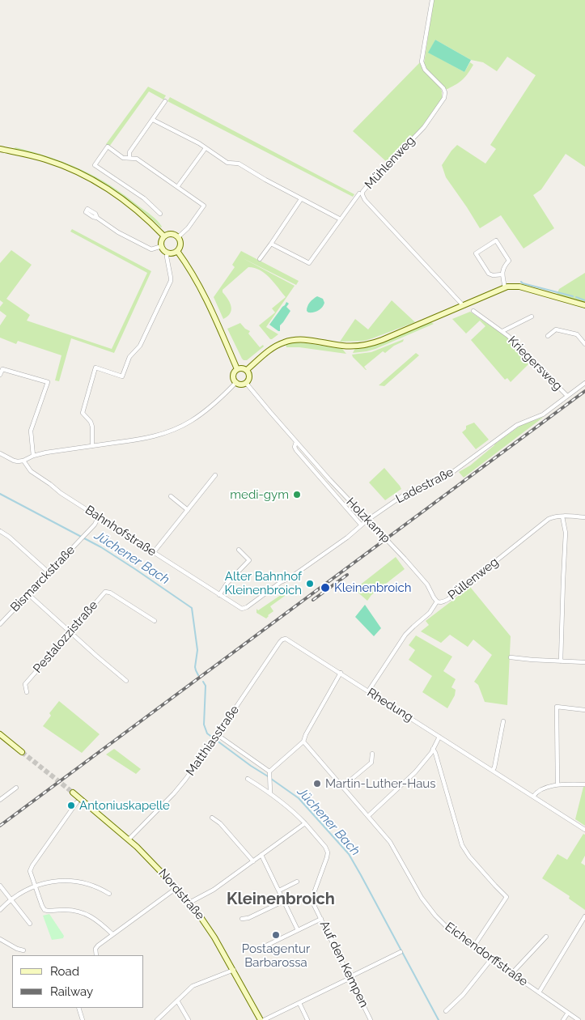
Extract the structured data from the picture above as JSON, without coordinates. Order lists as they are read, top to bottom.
{
  "streets": {
    "street": [
      "Mühlenweg",
      "Kriegersweg",
      "Ladestraße",
      "Holzkamp",
      "Bahnhofstraße",
      "Bismarckstraße",
      "Püllenweg",
      "Pestalozzistraße",
      "Rhedung",
      "Matthiasstraße",
      "Nordstraße",
      "Eichendorffstraße",
      "Auf den Kempen"
    ]
  },
  "crossings": [
    ["Kriegersweg", "Ladestraße"],
    ["Ladestraße", "Holzkamp"],
    ["Ladestraße", "Bahnhofstraße"],
    ["Holzkamp", "Püllenweg"],
    ["Bahnhofstraße", "Bismarckstraße"],
    ["Püllenweg", "Rhedung"],
    ["Rhedung", "Matthiasstraße"],
    ["Matthiasstraße", "Nordstraße"]
  ],
  "districts": ["Kleinenbroich"],
  "water": ["Jüchener Bach"],
  "places": [
    "medi-gym",
    "Alter Bahnhof Kleinenbroich",
    "Kleinenbroich",
    "Martin-Luther-Haus",
    "Antoniuskapelle",
    "Postagentur Barbarossa"
  ],
  "legend": ["Road", "Railway"]
}
